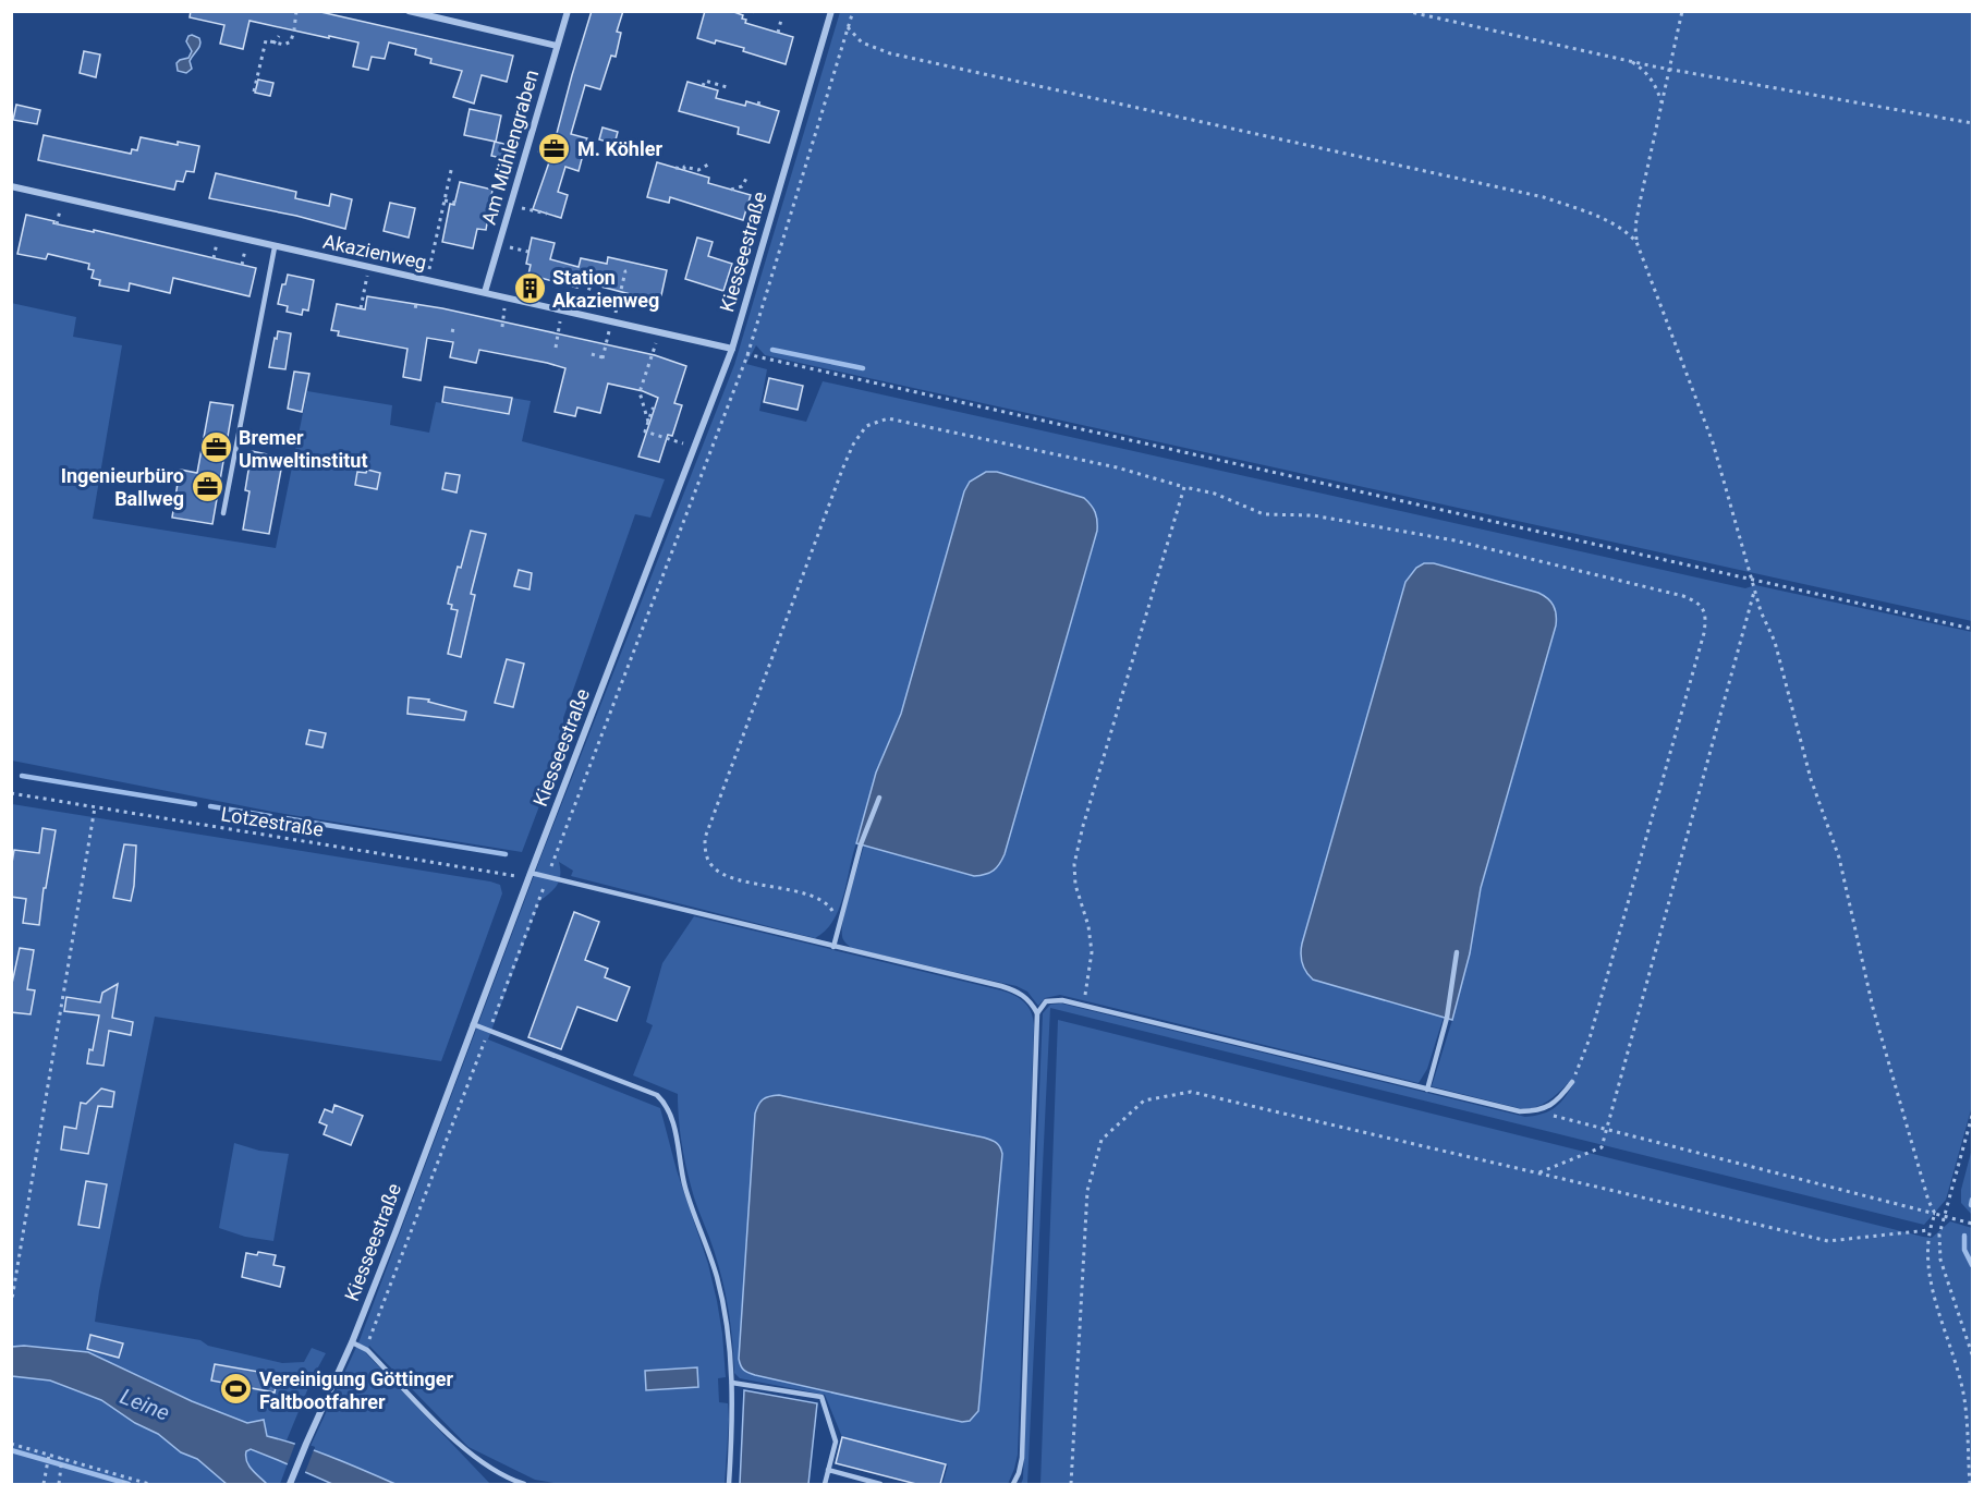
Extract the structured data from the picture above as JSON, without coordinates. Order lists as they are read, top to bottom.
{
  "streets": {
    "street": ["Am Mühlengraben", "Akazienweg", "Kiesseestraße"],
    "path": ["Lotzestraße"]
  },
  "crossings": [
    ["Am Mühlengraben", "Akazienweg"],
    ["Akazienweg", "Kiesseestraße"],
    ["Kiesseestraße", "Lotzestraße"]
  ],
  "water": ["Leine"],
  "places": {
    "office": ["M. Köhler", "Bremer Umweltinstitut", "Ingenieurbüro Ballweg"],
    "building": ["Station Akazienweg"],
    "sports": ["Vereinigung Göttinger Faltbootfahrer"]
  }
}
